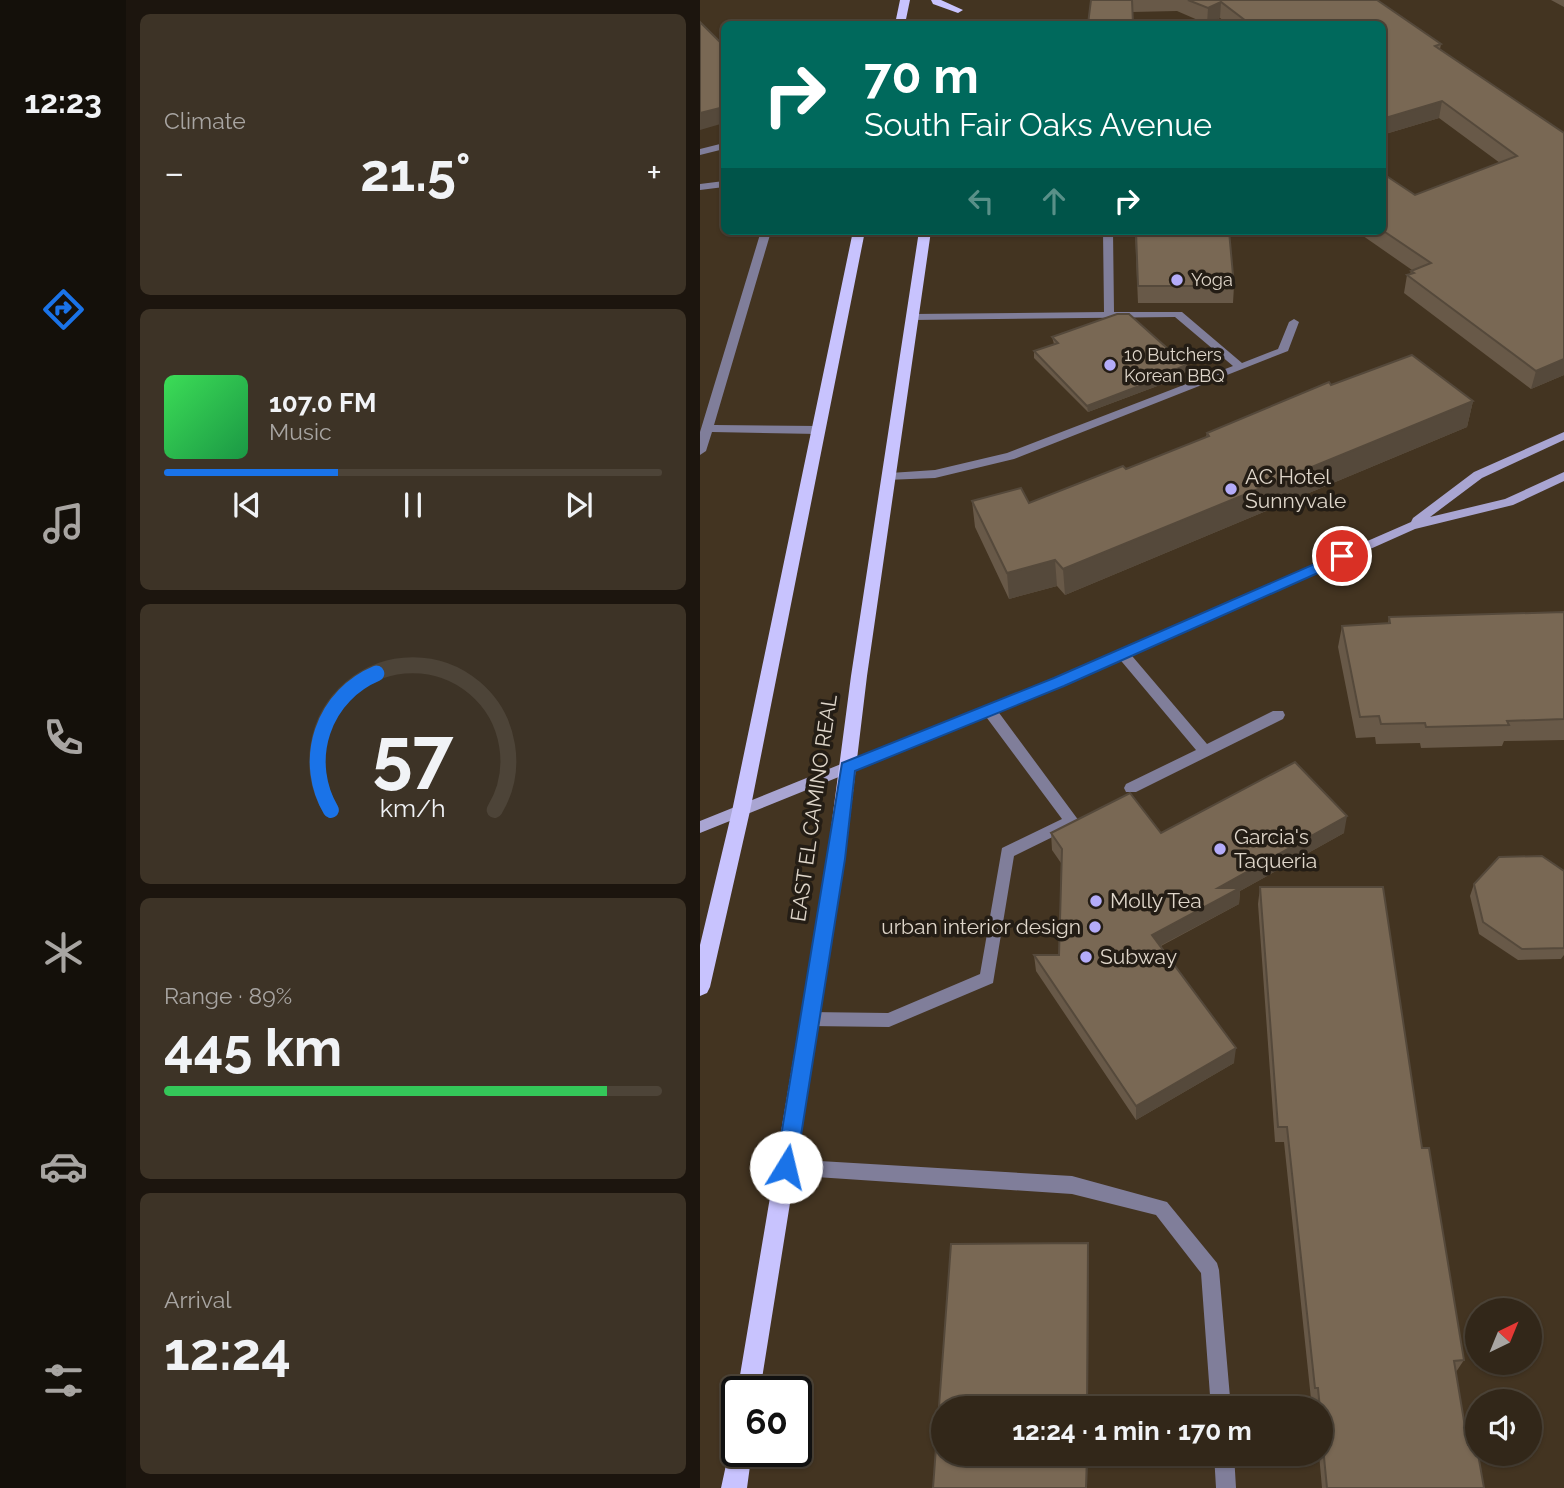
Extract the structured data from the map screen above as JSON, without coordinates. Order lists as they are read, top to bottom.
{
  "streets": {
    "main road": ["EAST EL CAMINO REAL"]
  },
  "places": [
    "Yoga",
    "10 Butchers Korean BBQ",
    "AC Hotel Sunnyvale",
    "Garcia's Taqueria",
    "Molly Tea",
    "urban interior design",
    "Subway"
  ],
  "north": "top right",
  "page": {
    "tabs": "12:23",
    "tile": [
      "Climate",
      ["Range · 89%", "445 km"],
      ["Arrival", "12:24"]
    ],
    "turn": ["70 m", "South Fair Oaks Avenue"],
    "heat": ["−", "21.5°", "+"],
    "song": ["107.0 FM", "Music"],
    "limit": "60",
    "trip": "12:24 · 1 min · 170 m",
    "gauge": ["57", "km/h"]
  }
}
